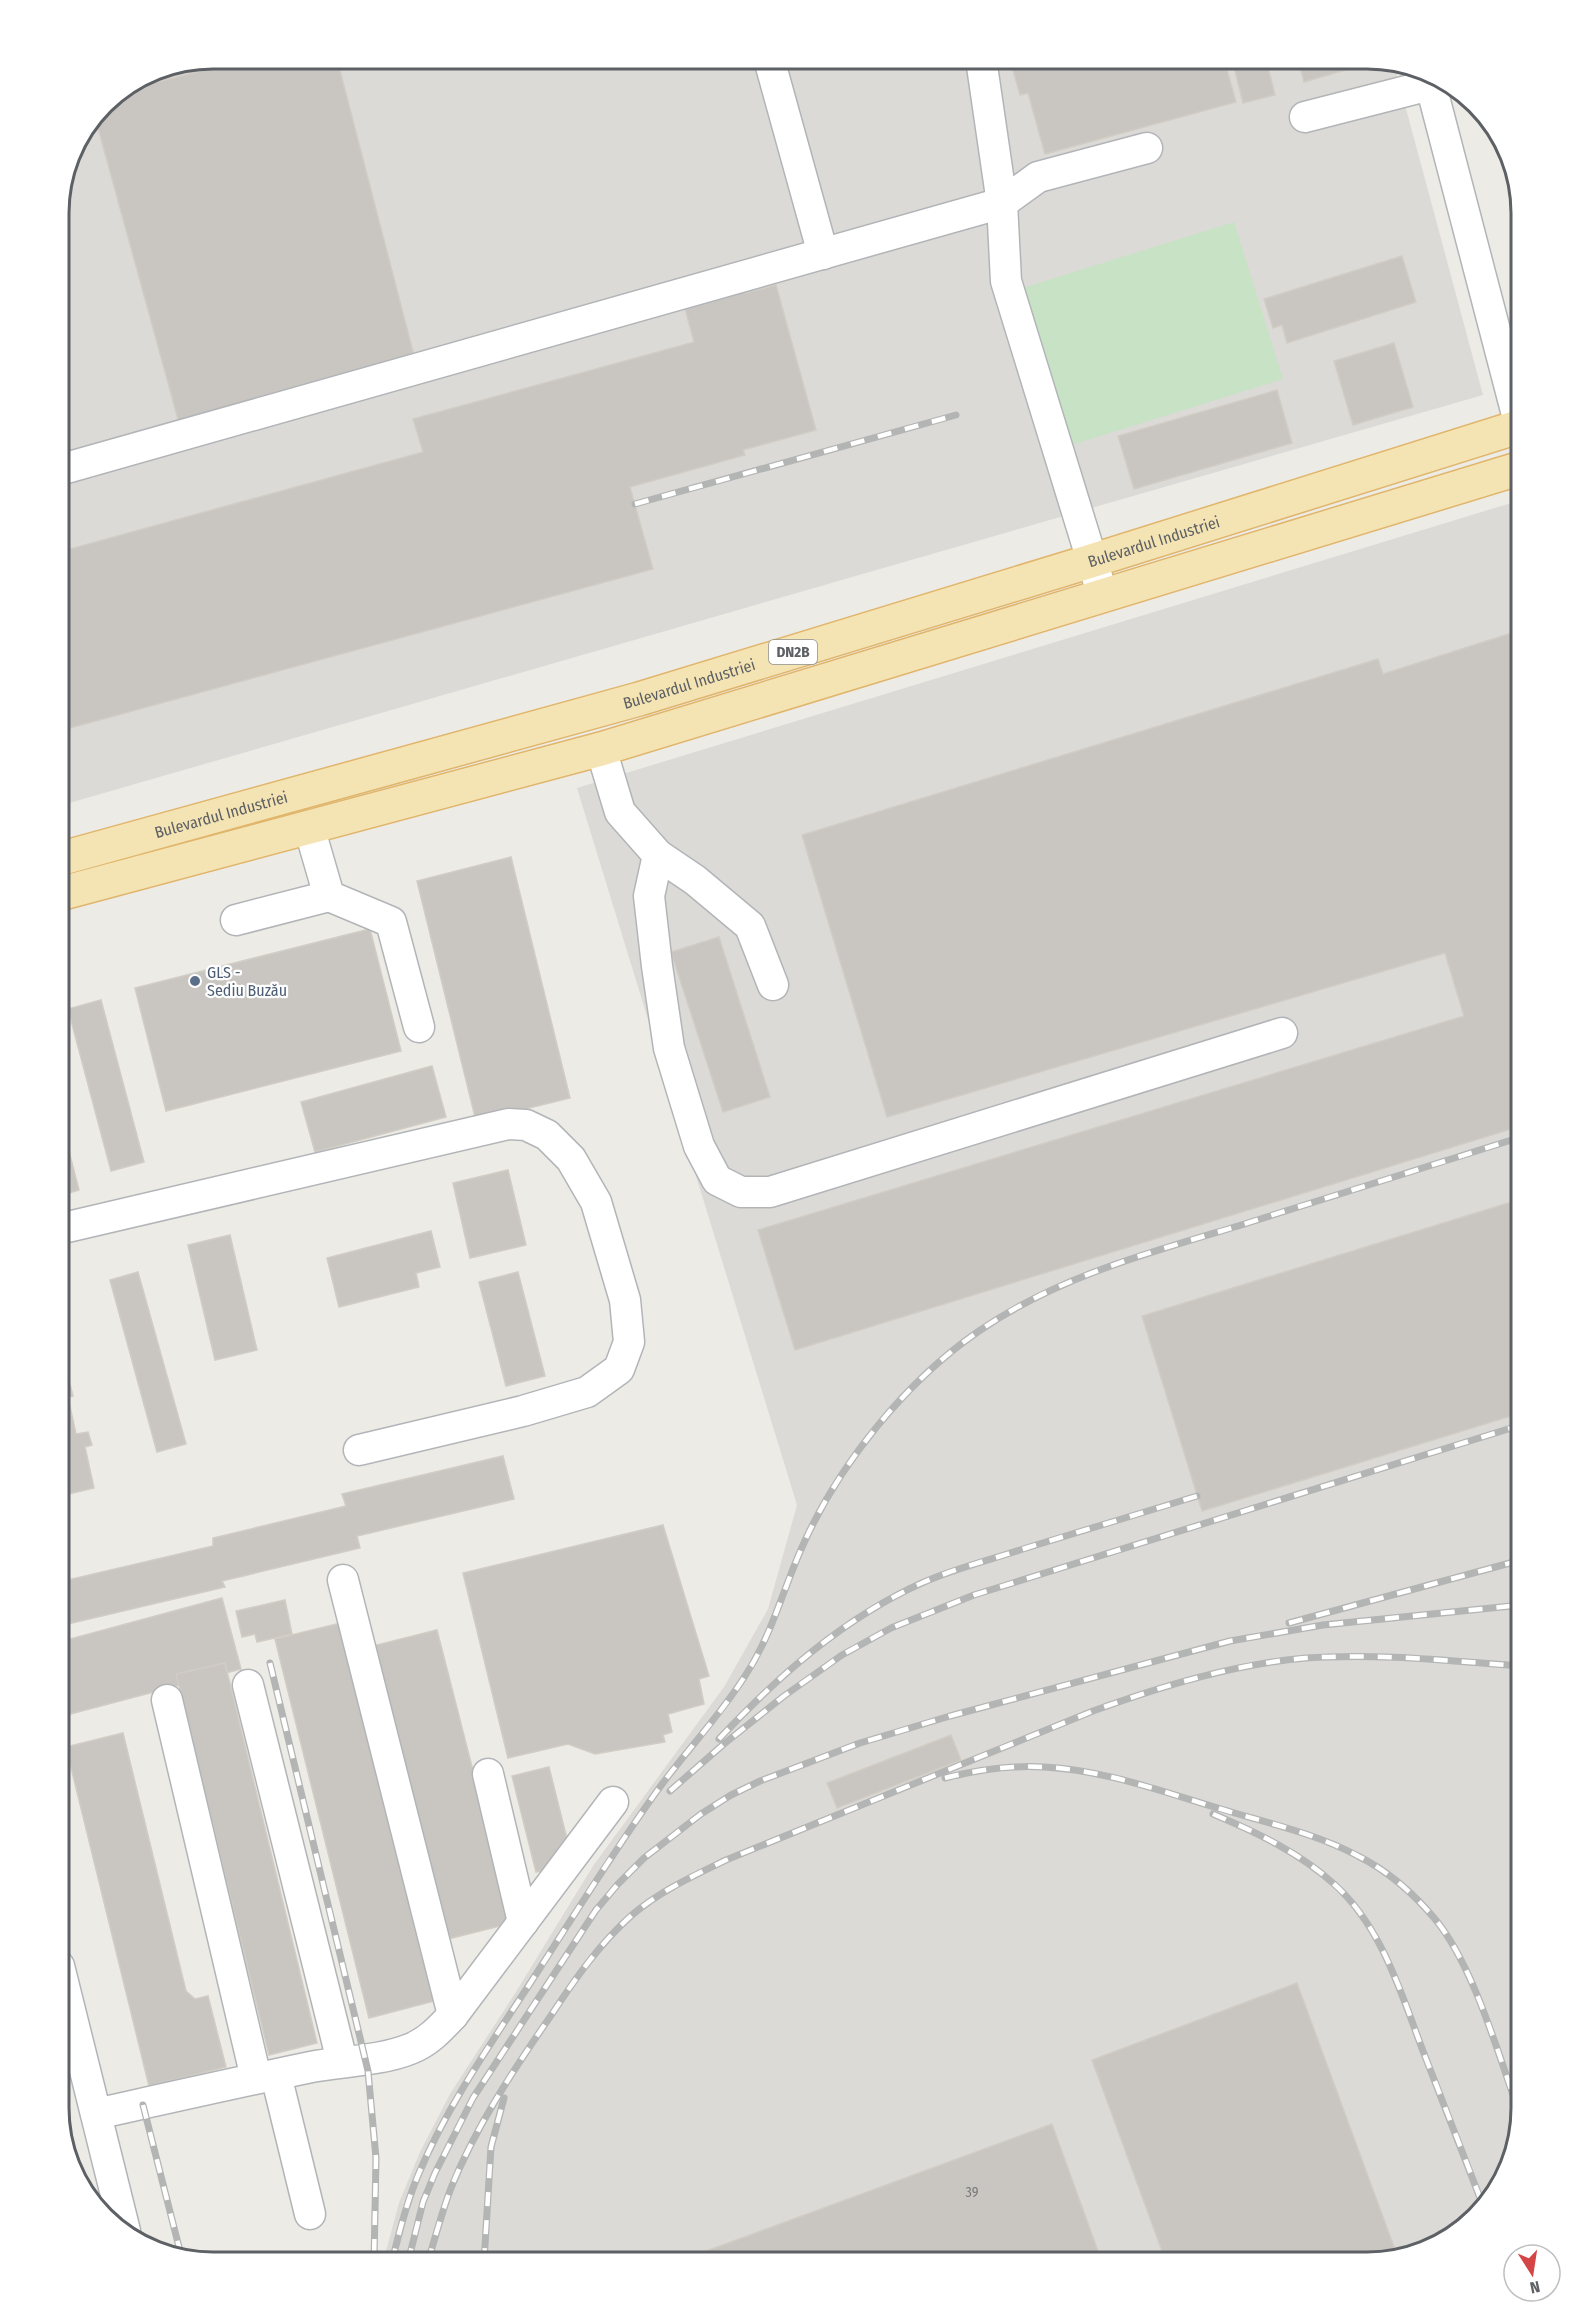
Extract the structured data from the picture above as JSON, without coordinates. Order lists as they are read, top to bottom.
{
  "streets": {
    "main road": ["Bulevardul Industriei", "DN2B"]
  },
  "places": ["GLS - Sediu Buzău"],
  "house_numbers": ["39"],
  "north": "bottom"
}
